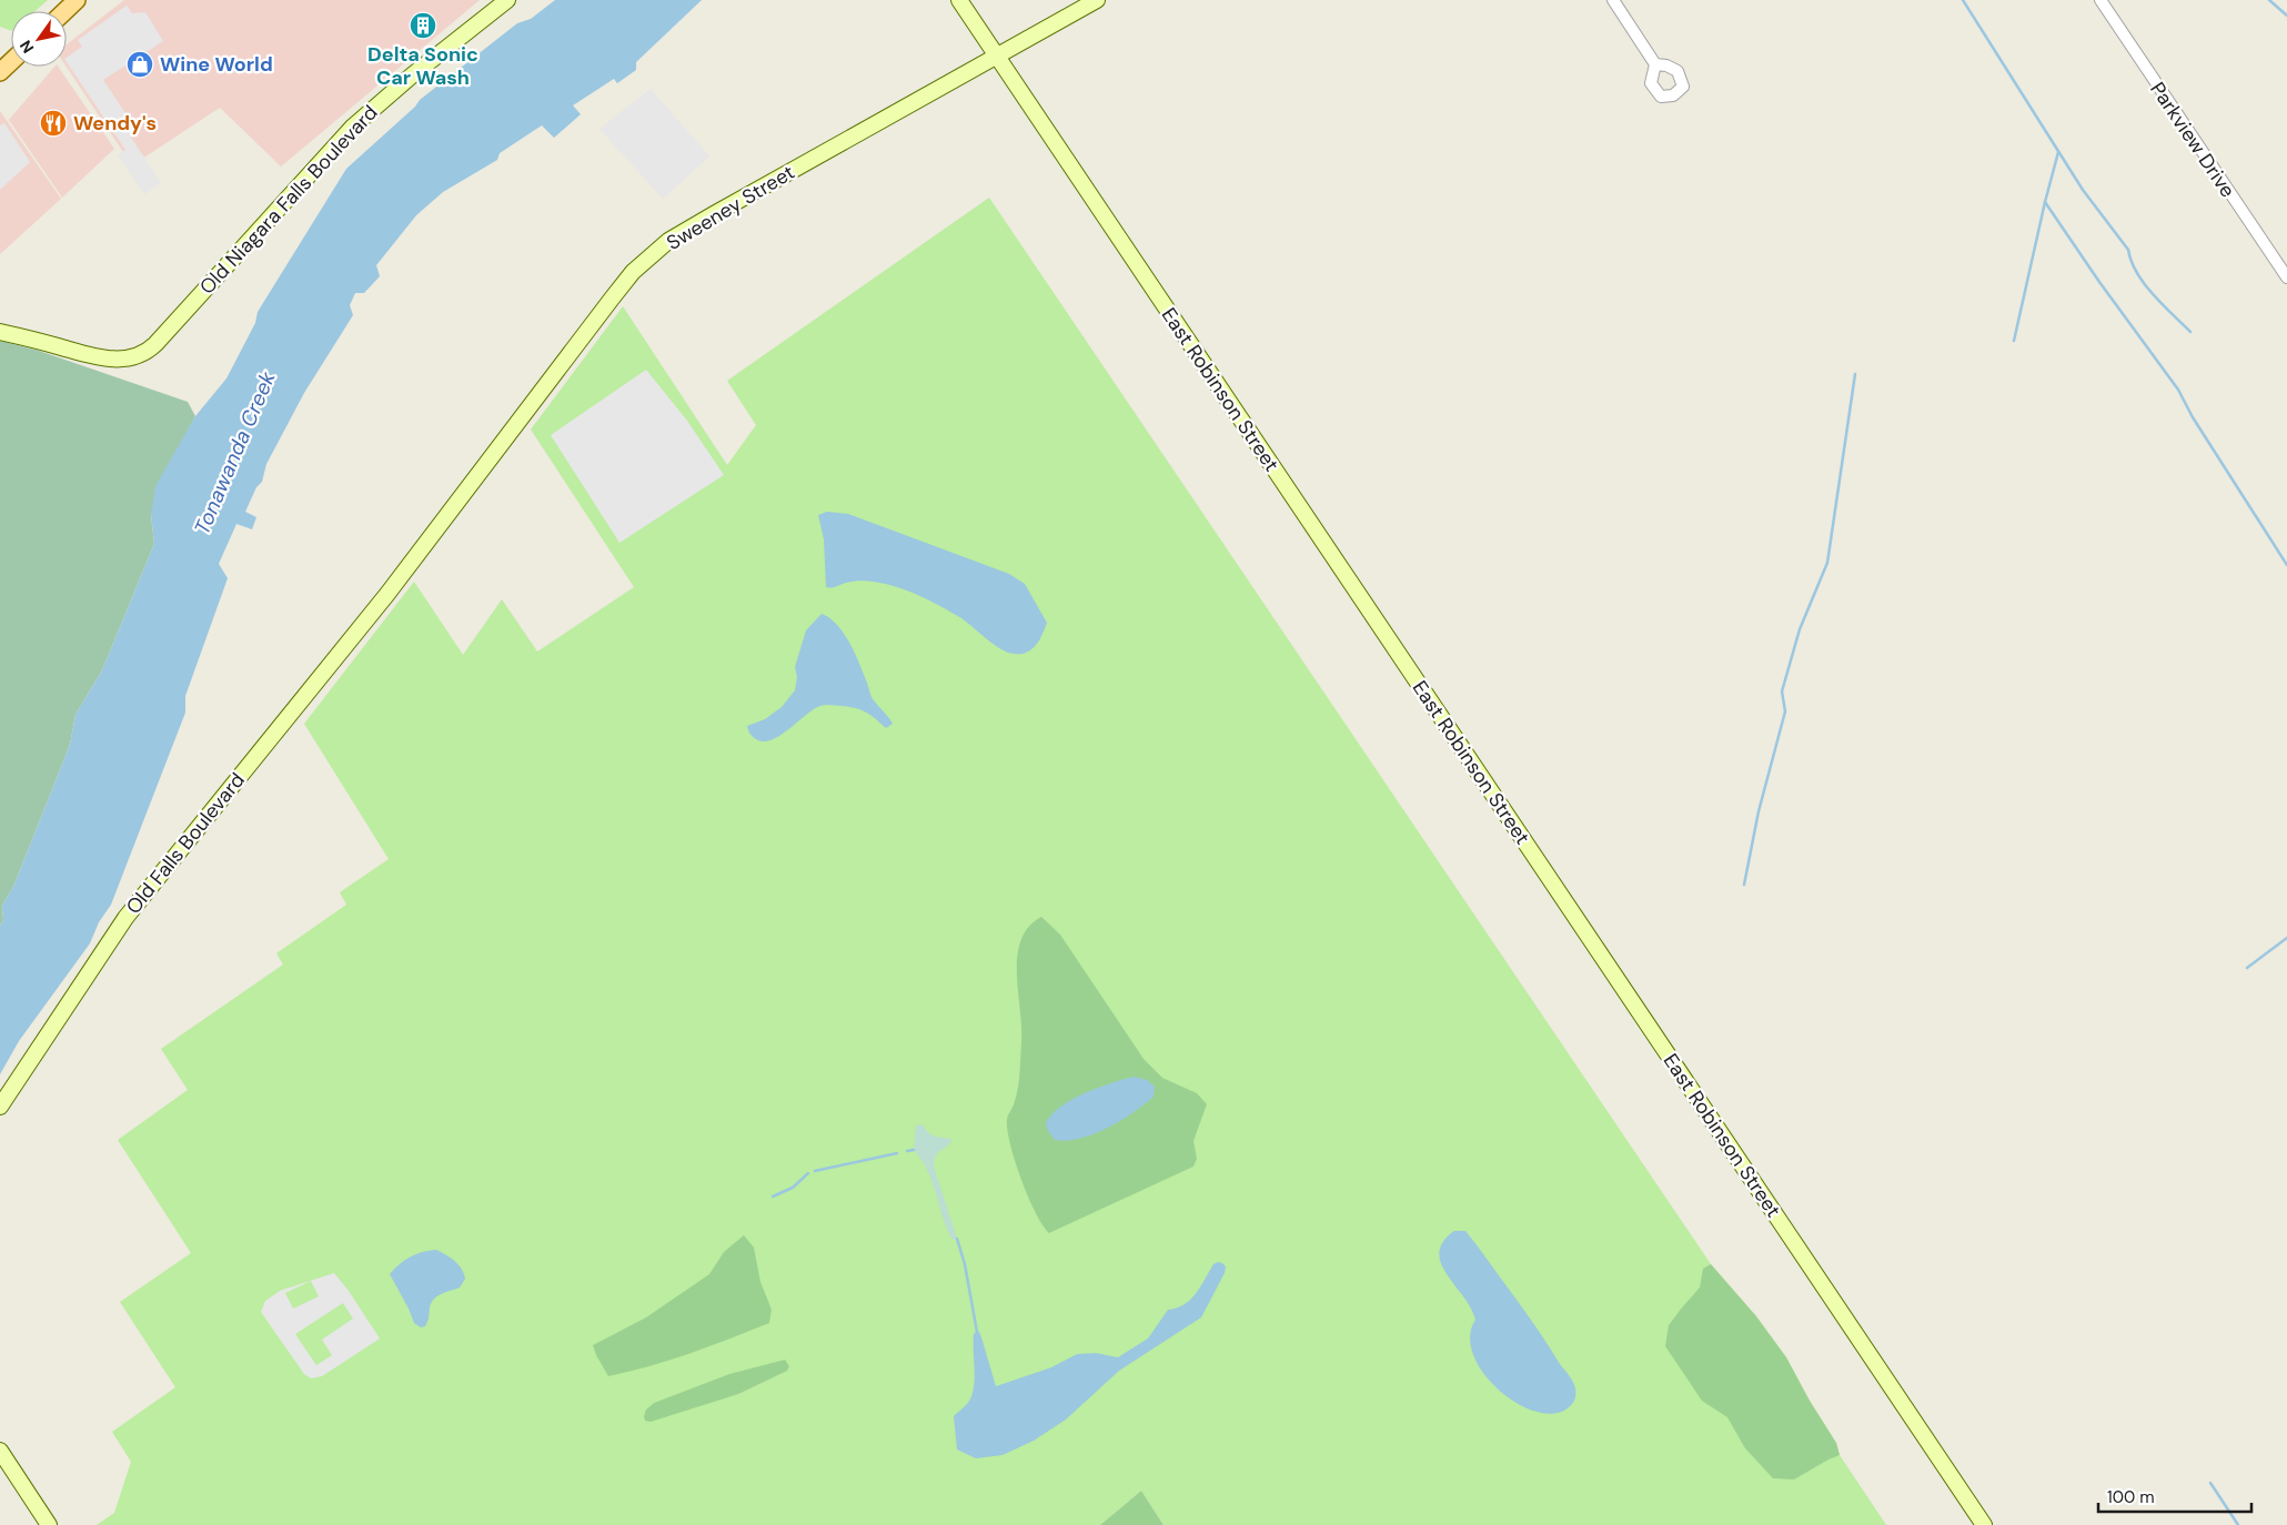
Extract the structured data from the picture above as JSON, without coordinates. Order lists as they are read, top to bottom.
{
  "streets": {
    "street": [
      "Parkview Drive",
      "Old Niagara Falls Boulevard",
      "Sweeney Street",
      "East Robinson Street",
      "Old Falls Boulevard"
    ]
  },
  "crossings": [
    ["Sweeney Street", "East Robinson Street"],
    ["Sweeney Street", "Old Falls Boulevard"]
  ],
  "water": ["Tonawanda Creek"],
  "places": {
    "building": ["Delta Sonic Car Wash"],
    "shop": ["Wine World"],
    "restaurant": ["Wendy's"]
  },
  "scale_bar": "100 m",
  "north": "bottom left"
}
